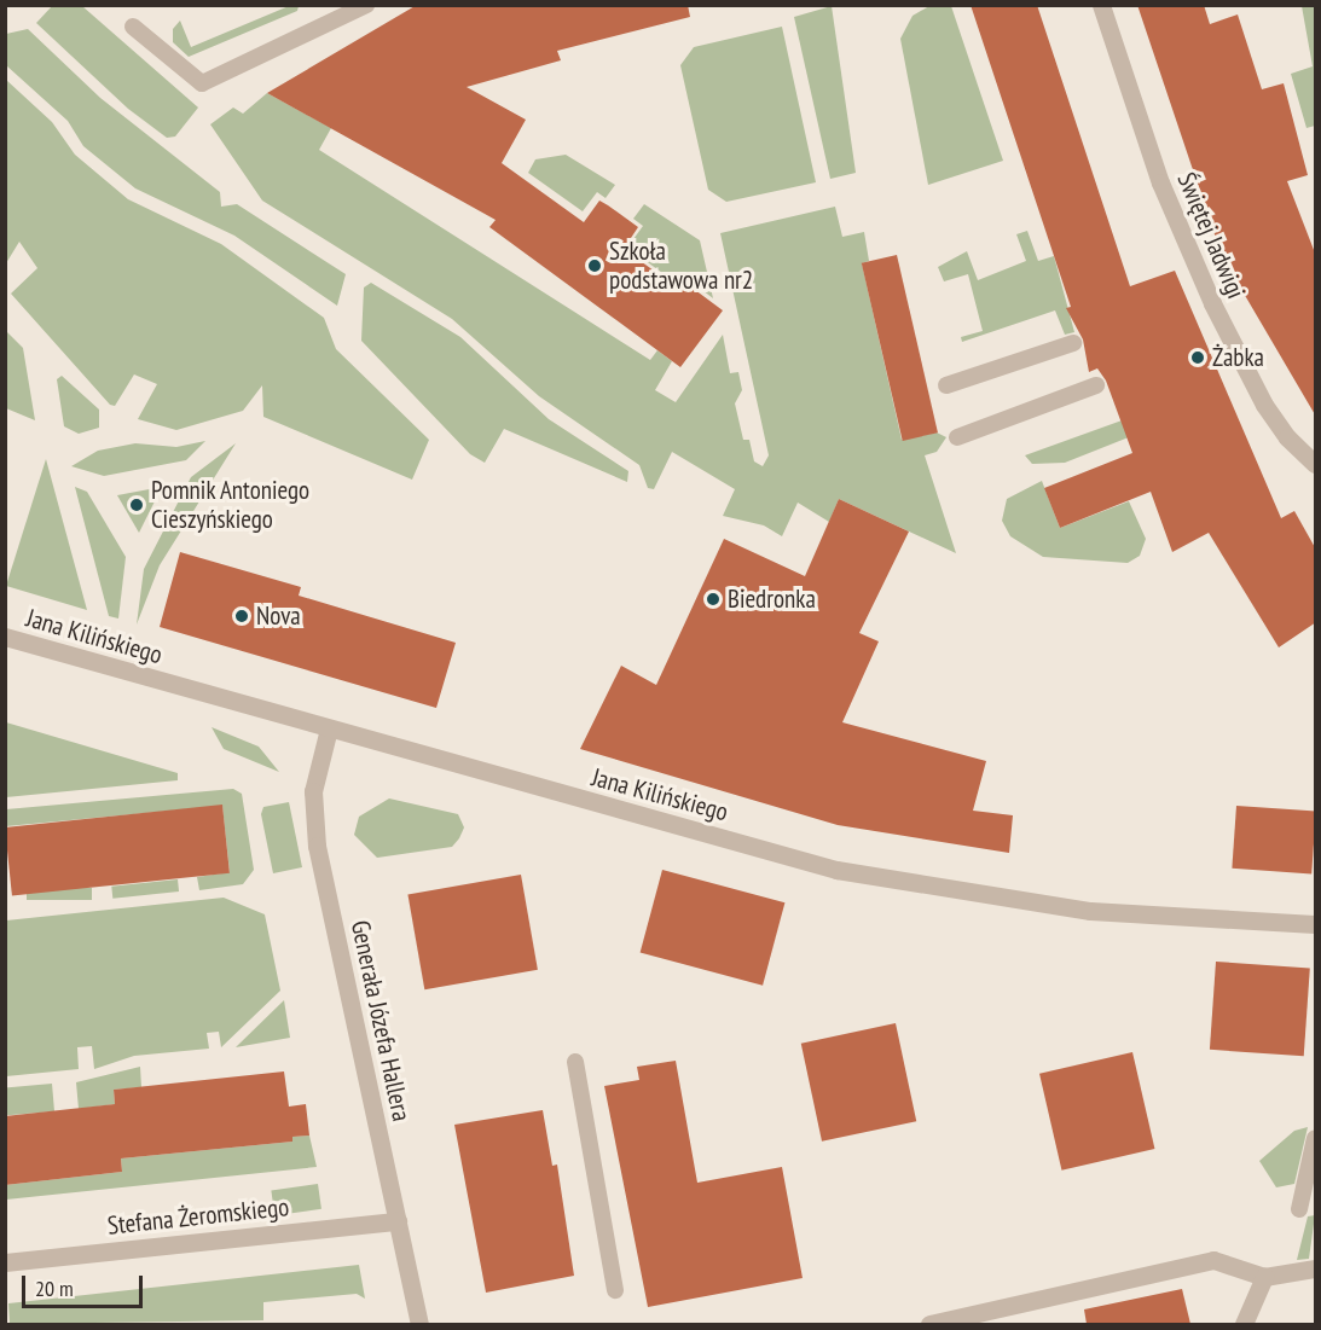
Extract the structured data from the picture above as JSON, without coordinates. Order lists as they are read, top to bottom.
{
  "streets": {
    "street": [
      "Świętej Jadwigi",
      "Jana Kilińskiego",
      "Generała Józefa Hallera",
      "Stefana Żeromskiego"
    ]
  },
  "crossings": [
    ["Jana Kilińskiego", "Generała Józefa Hallera"],
    ["Generała Józefa Hallera", "Stefana Żeromskiego"]
  ],
  "places": [
    "Szkoła podstawowa nr2",
    "Żabka",
    "Pomnik Antoniego Cieszyńskiego",
    "Biedronka",
    "Nova"
  ],
  "scale_bar": "20 m"
}
